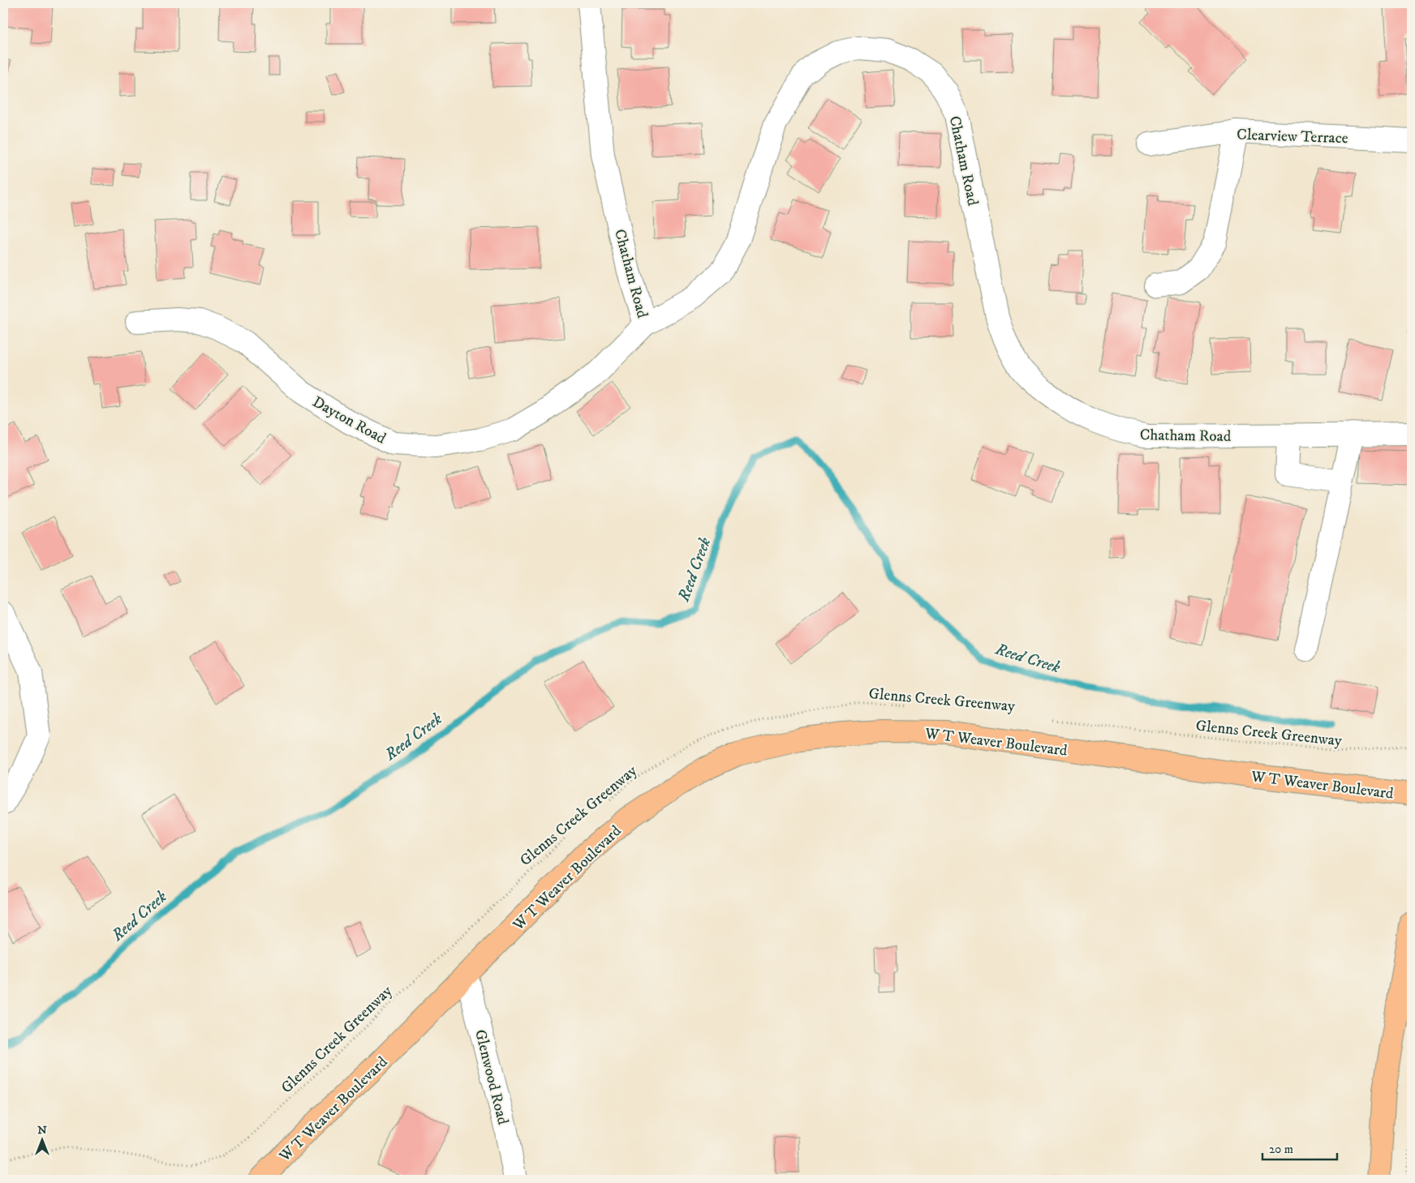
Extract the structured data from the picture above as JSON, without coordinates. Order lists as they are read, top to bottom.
{
  "streets": {
    "main road": ["W T Weaver Boulevard"],
    "street": [
      "Clearview Terrace",
      "Chatham Road",
      "Dayton Road",
      "Glenwood Road"
    ],
    "path": ["Glenns Creek Greenway"]
  },
  "crossings": [
    ["Chatham Road", "Dayton Road"],
    ["W T Weaver Boulevard", "Glenwood Road"]
  ],
  "water": ["Reed Creek"],
  "scale_bar": "20 m",
  "north": "top"
}
